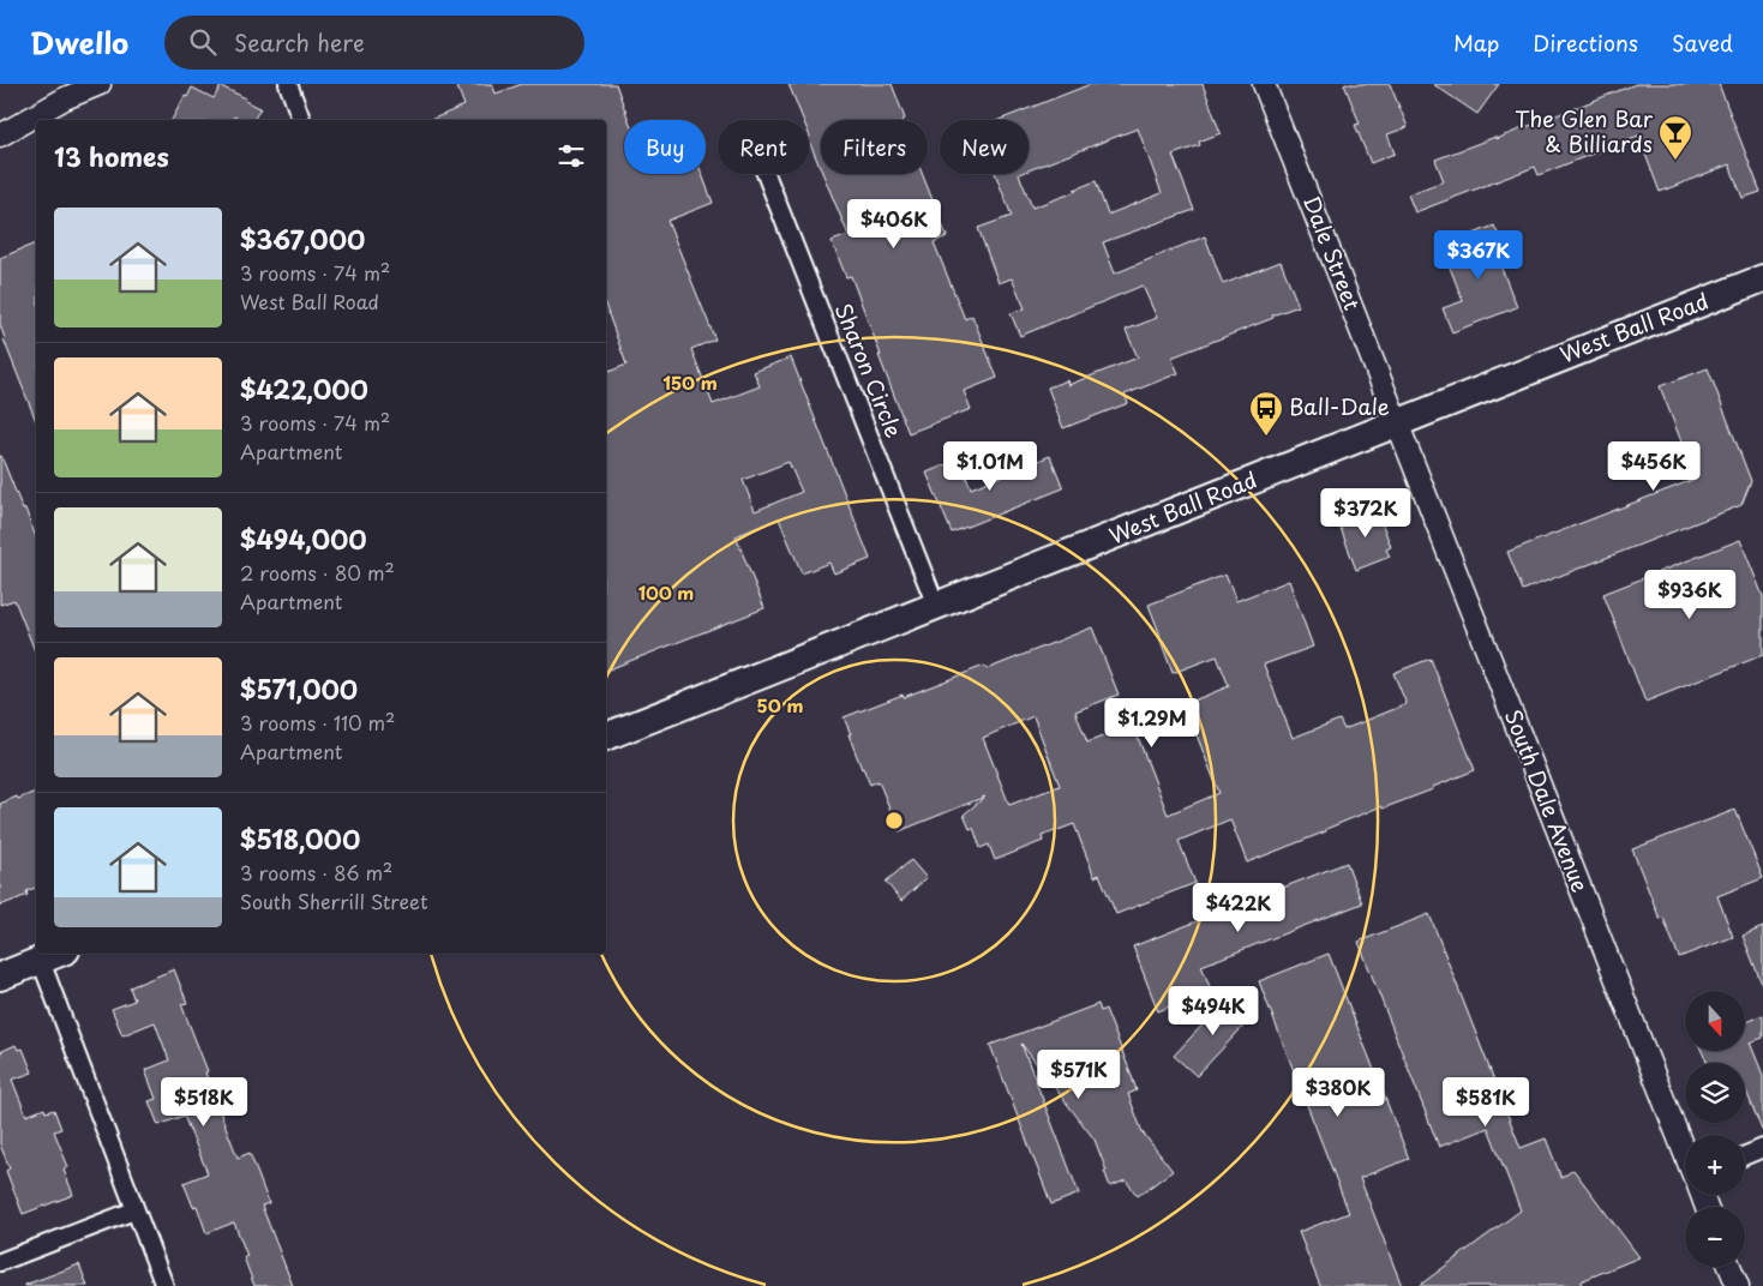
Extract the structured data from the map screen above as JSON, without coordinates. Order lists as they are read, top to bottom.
{
  "streets": {
    "main road": ["West Ball Road"],
    "street": ["Dale Street", "Sharon Circle", "South Dale Avenue"]
  },
  "crossings": [
    ["Dale Street", "West Ball Road"],
    ["Dale Street", "South Dale Avenue"],
    ["West Ball Road", "Sharon Circle"],
    ["West Ball Road", "South Dale Avenue"]
  ],
  "places": {
    "bar": ["The Glen Bar & Billiards"],
    "bus stop": ["Ball-Dale"]
  },
  "north": "bottom",
  "page": {
    "header": "Dwello",
    "search": "Search here",
    "nav": ["Map", "Directions", "Saved"],
    "chip": [
      "Buy",
      "Rent",
      "Filters",
      "New"
    ],
    "heading": "13 homes",
    "list": [
      {
        "name": "$367,000",
        "note": "3 rooms · 74 m² · West Ball Road"
      },
      {
        "name": "$422,000",
        "note": "3 rooms · 74 m² · Apartment"
      },
      {
        "name": "$494,000",
        "note": "2 rooms · 80 m² · Apartment"
      },
      {
        "name": "$571,000",
        "note": "3 rooms · 110 m² · Apartment"
      },
      {
        "name": "$518,000",
        "note": "3 rooms · 86 m² · South Sherrill Street"
      }
    ],
    "price": [
      "$406K",
      "$367K",
      "$1.01M",
      "$456K",
      "$372K",
      "$936K",
      "$1.29M",
      "$422K",
      "$494K",
      "$571K",
      "$380K",
      "$518K",
      "$581K"
    ],
    "map_buttons": ["+", "−"]
  },
  "rings": ["150 m", "100 m", "50 m"]
}
